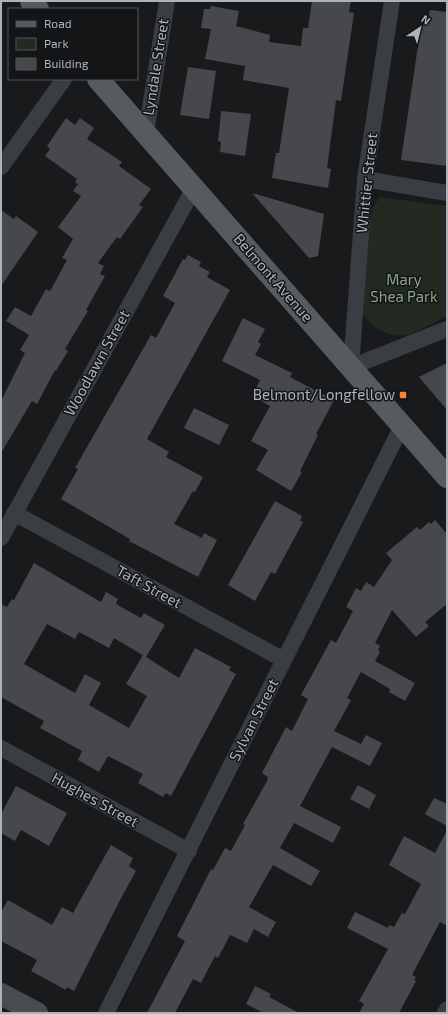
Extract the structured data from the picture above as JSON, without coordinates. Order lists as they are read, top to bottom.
{
  "streets": {
    "main road": ["Belmont Avenue"],
    "street": [
      "Lyndale Street",
      "Whittier Street",
      "Woodlawn Street",
      "Taft Street",
      "Sylvan Street",
      "Hughes Street"
    ]
  },
  "crossings": [
    ["Lyndale Street", "Belmont Avenue"],
    ["Whittier Street", "Belmont Avenue"],
    ["Belmont Avenue", "Woodlawn Street"],
    ["Belmont Avenue", "Sylvan Street"],
    ["Woodlawn Street", "Taft Street"],
    ["Taft Street", "Sylvan Street"],
    ["Sylvan Street", "Hughes Street"]
  ],
  "parks": ["Mary Shea Park"],
  "places": {
    "transit": ["Belmont/Longfellow"]
  },
  "legend": ["Road", "Park", "Building"],
  "north": "top right"
}
